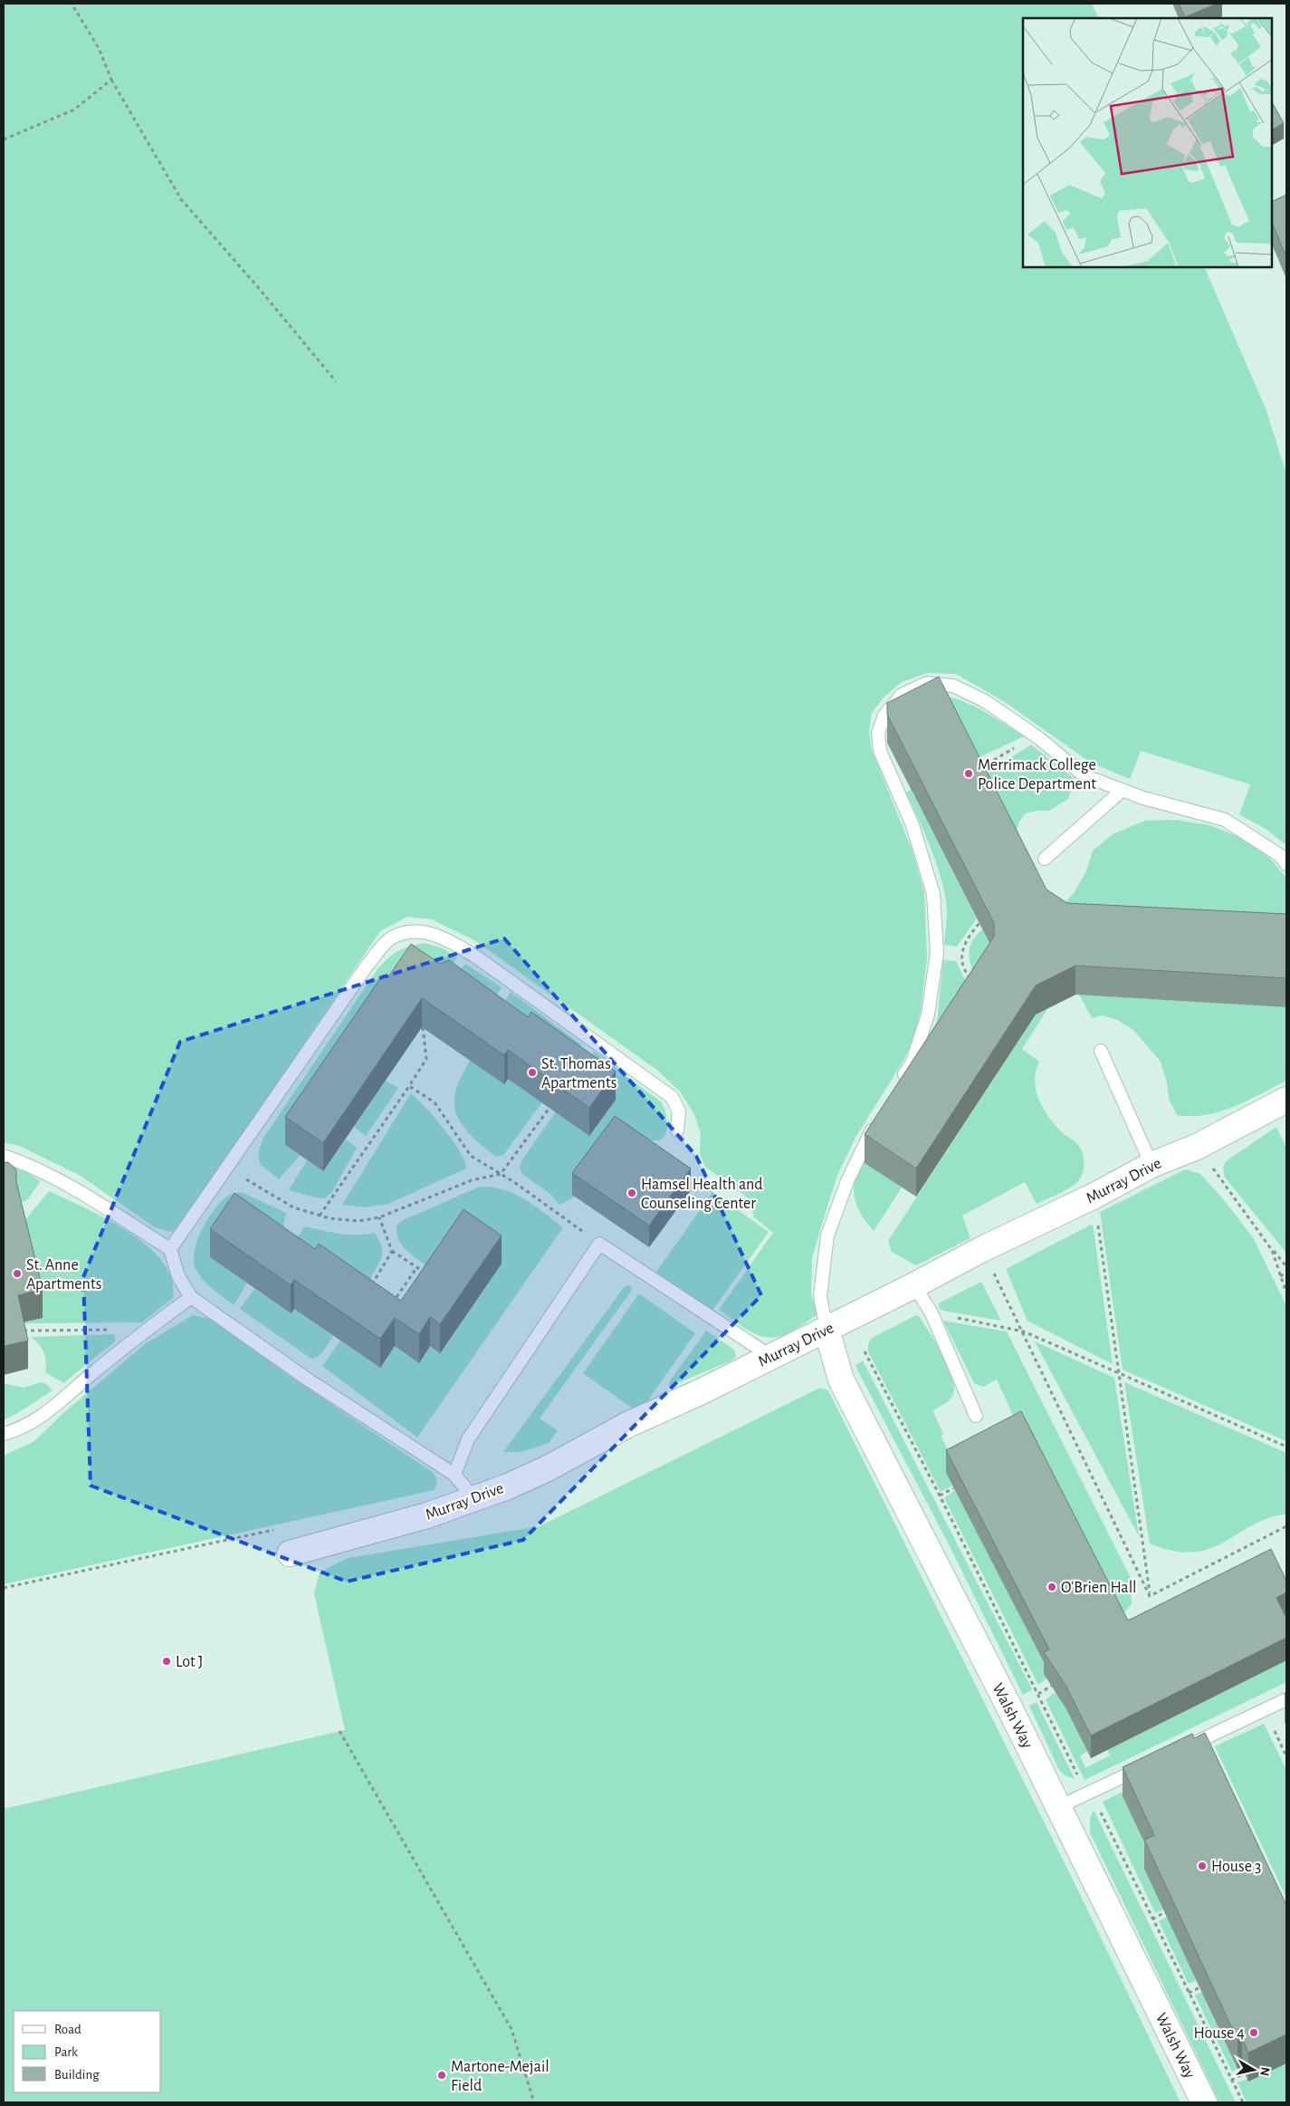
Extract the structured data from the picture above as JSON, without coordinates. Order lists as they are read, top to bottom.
{
  "streets": {
    "street": ["Murray Drive", "Walsh Way"]
  },
  "crossings": [
    ["Murray Drive", "Walsh Way"]
  ],
  "places": [
    "Merrimack College Police Department",
    "St. Thomas Apartments",
    "Hamsel Health and Counseling Center",
    "St. Anne Apartments",
    "O'Brien Hall",
    "Lot J",
    "House 3",
    "House 4",
    "Martone-Mejail Field"
  ],
  "legend": ["Road", "Park", "Building"],
  "north": "right"
}
